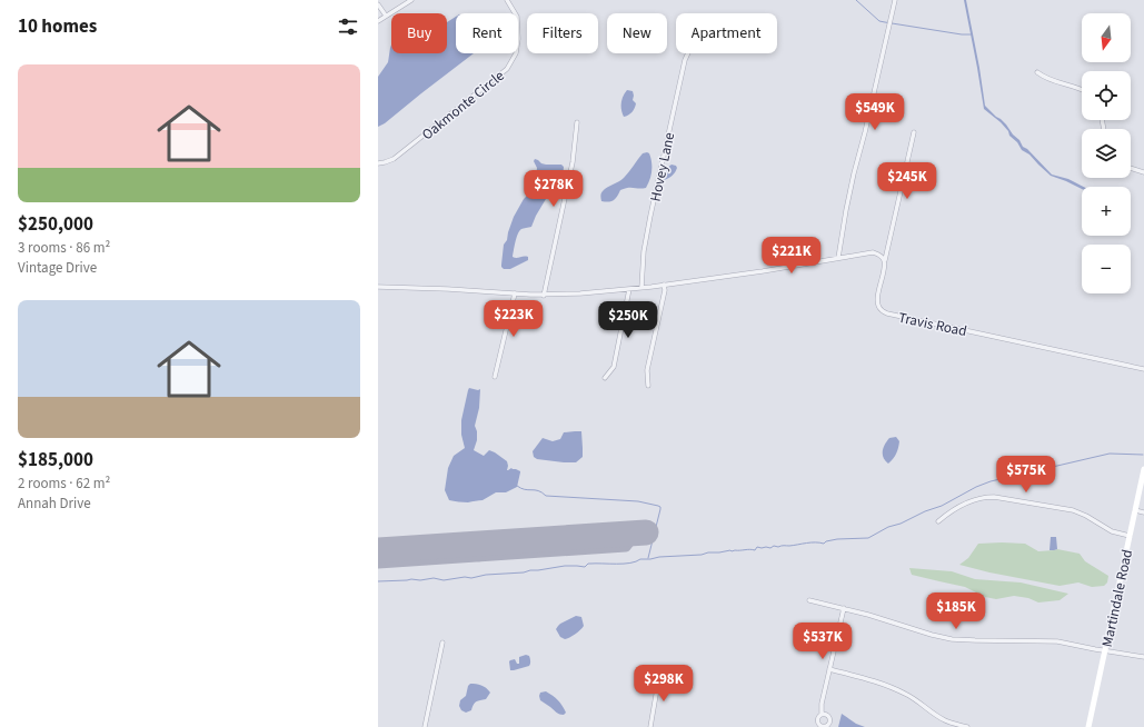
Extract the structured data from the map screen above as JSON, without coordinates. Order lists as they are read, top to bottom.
{
  "streets": {
    "street": [
      "Oakmonte Circle",
      "Hovey Lane",
      "Travis Road",
      "Martindale Road"
    ]
  },
  "north": "bottom",
  "page": {
    "heading": "10 homes",
    "map_buttons": ["+", "−"],
    "chip": [
      "Buy",
      "Rent",
      "Filters",
      "New",
      "Apartment"
    ],
    "list": [
      {
        "name": "$250,000",
        "note": "3 rooms · 86 m² · Vintage Drive"
      },
      {
        "name": "$185,000",
        "note": "2 rooms · 62 m² · Annah Drive"
      }
    ],
    "price": [
      "$549K",
      "$245K",
      "$278K",
      "$221K",
      "$223K",
      "$250K",
      "$575K",
      "$185K",
      "$537K",
      "$298K"
    ]
  }
}
